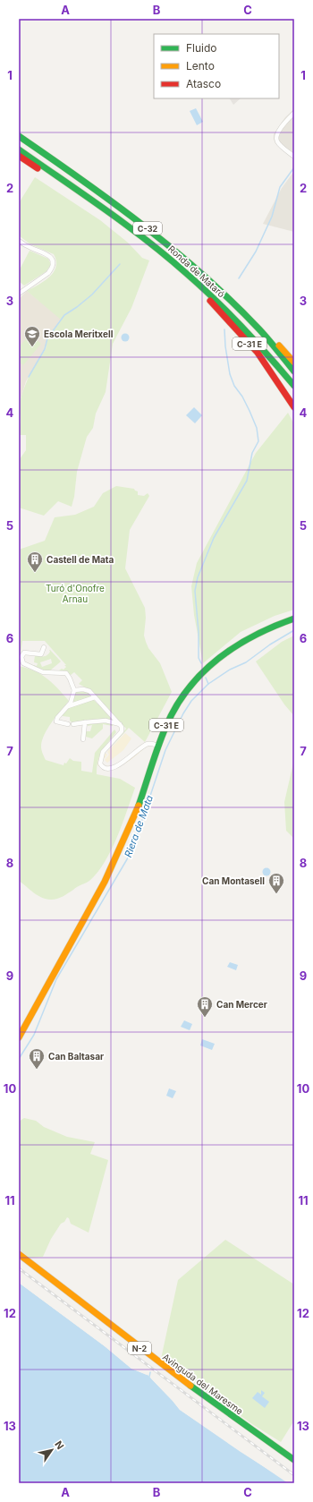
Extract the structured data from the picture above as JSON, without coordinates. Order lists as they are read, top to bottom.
{
  "streets": {
    "main road": [
      "C-32",
      "Ronda de Mataró",
      "C-31 E",
      "N-2",
      "Avinguda del Maresme"
    ]
  },
  "crossings": [
    ["Ronda de Mataró", "C-31 E"]
  ],
  "water": ["Riera de Mata"],
  "parks": ["Turó d'Onofre Arnau"],
  "places": {
    "school or university": ["Escola Meritxell"],
    "building": [
      "Castell de Mata",
      "Can Montasell",
      "Can Mercer",
      "Can Baltasar"
    ]
  },
  "legend": ["Fluido", "Lento", "Atasco"],
  "north": "top right",
  "grid": {
    "columns": ["A", "B", "C"],
    "rows": [
      "1",
      "2",
      "3",
      "4",
      "5",
      "6",
      "7",
      "8",
      "9",
      "10",
      "11",
      "12",
      "13"
    ]
  }
}
